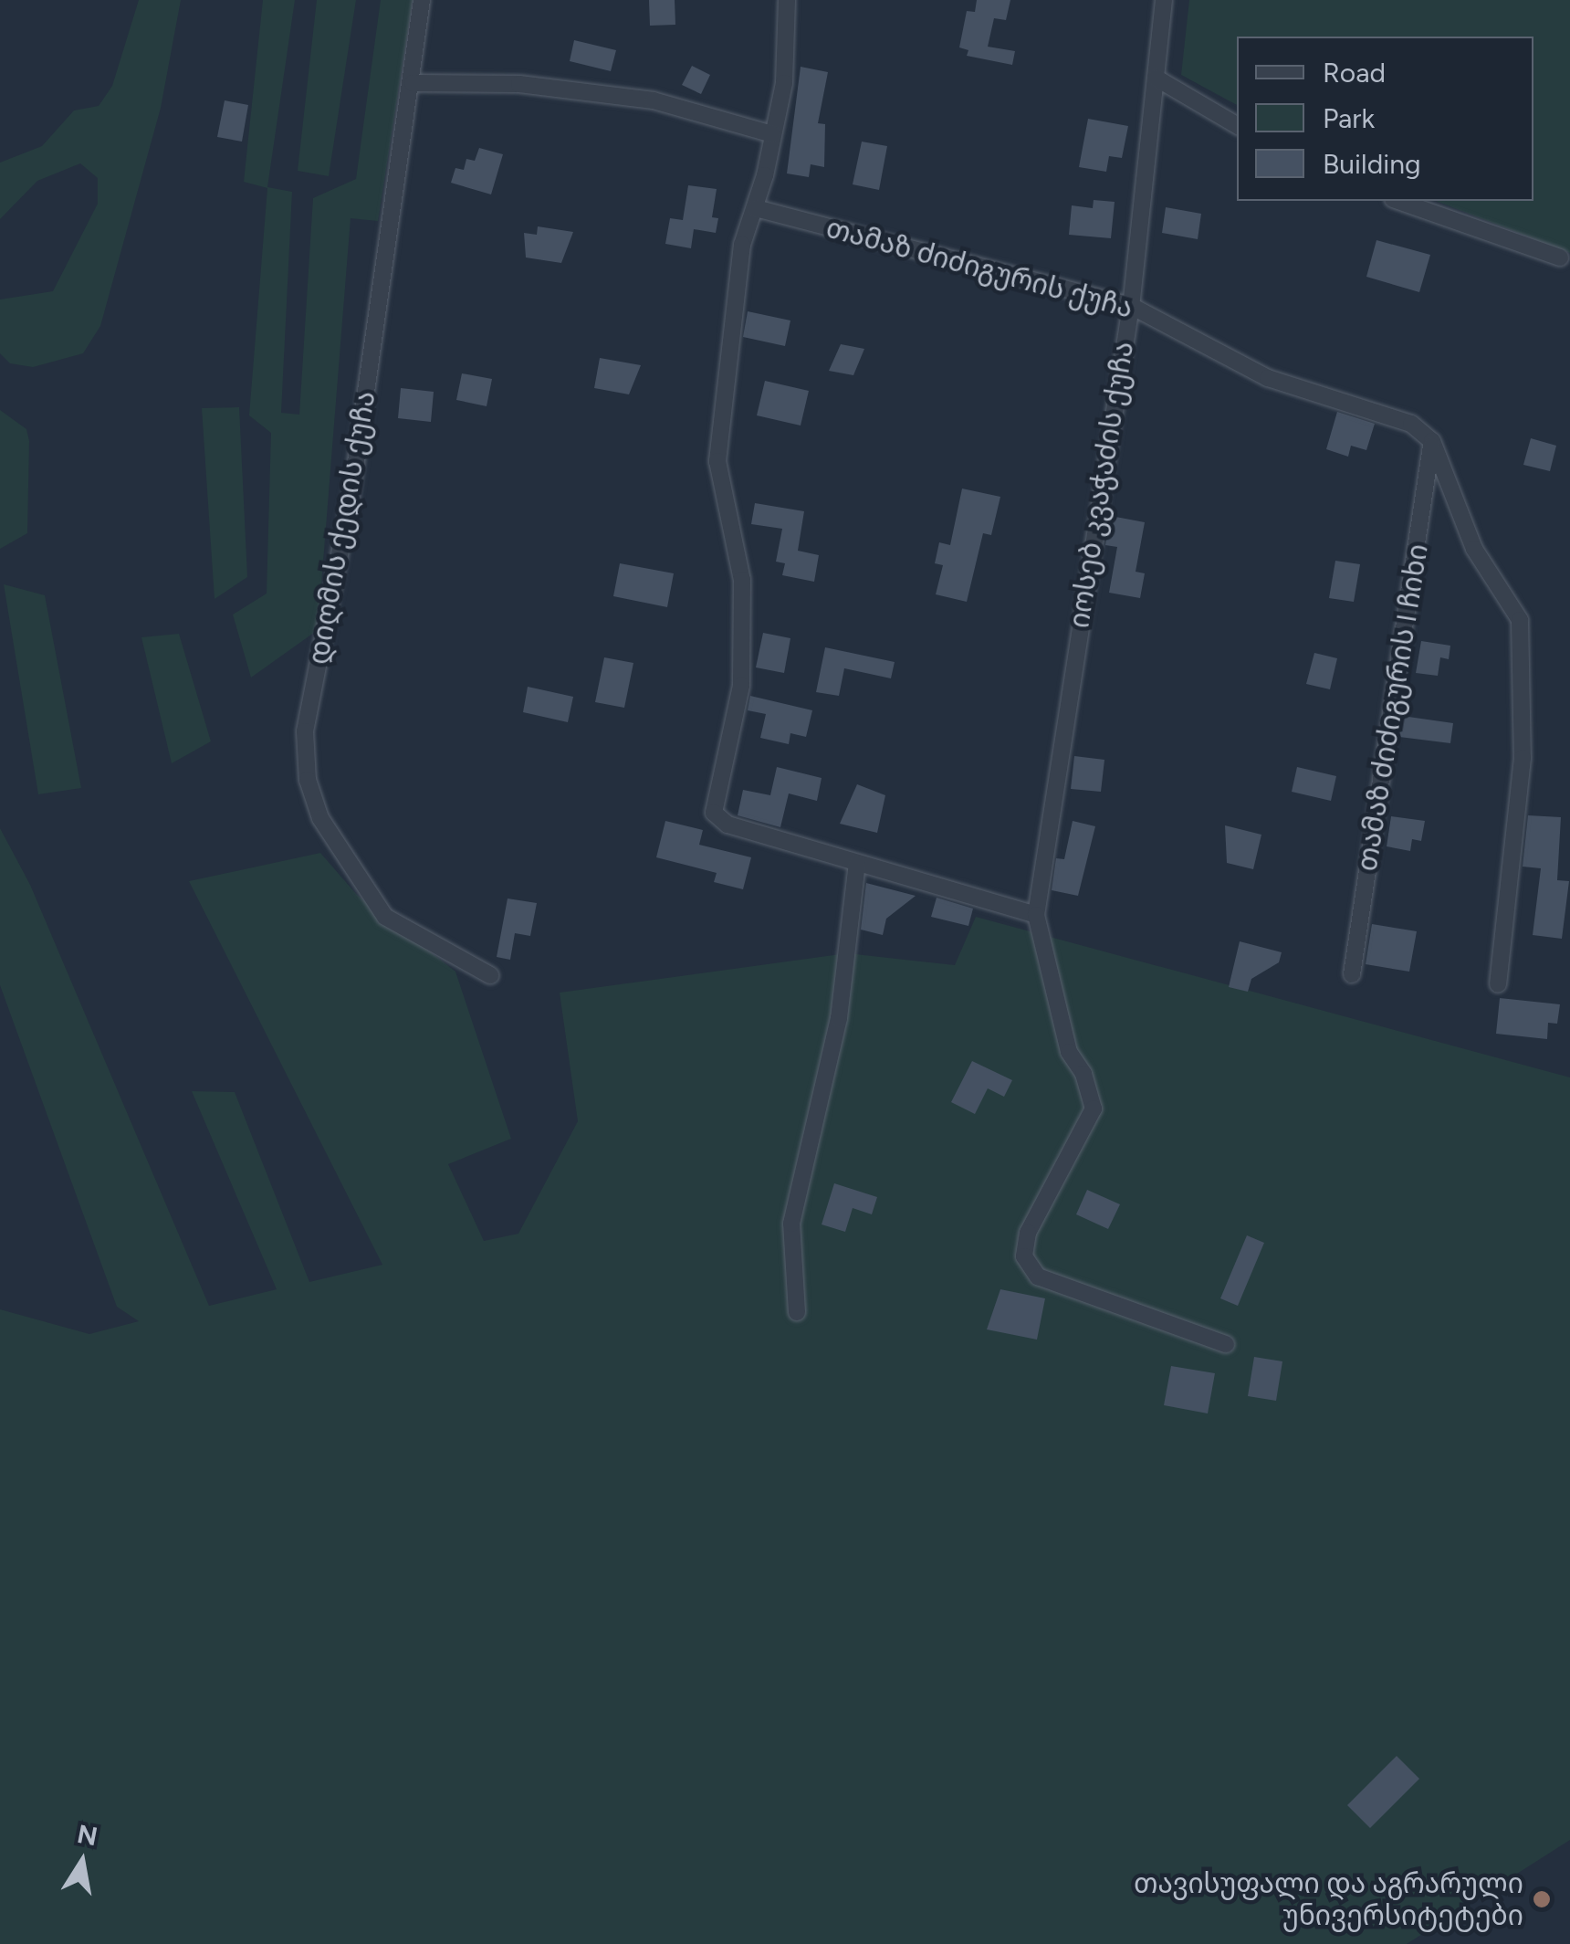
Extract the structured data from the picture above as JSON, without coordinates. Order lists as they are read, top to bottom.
{
  "streets": {
    "street": [
      "თამაზ ძიძიგურის ქუჩა",
      "იოსებ კვაჭაძის ქუჩა",
      "დიღმის ქედის ქუჩა",
      "თამაზ ძიძიგურის I ჩიხი"
    ]
  },
  "crossings": [
    ["თამაზ ძიძიგურის ქუჩა", "იოსებ კვაჭაძის ქუჩა"],
    ["თამაზ ძიძიგურის ქუჩა", "თამაზ ძიძიგურის I ჩიხი"]
  ],
  "places": ["თავისუფალი და აგრარული უნივერსიტეტები"],
  "legend": ["Road", "Park", "Building"],
  "north": "top"
}
